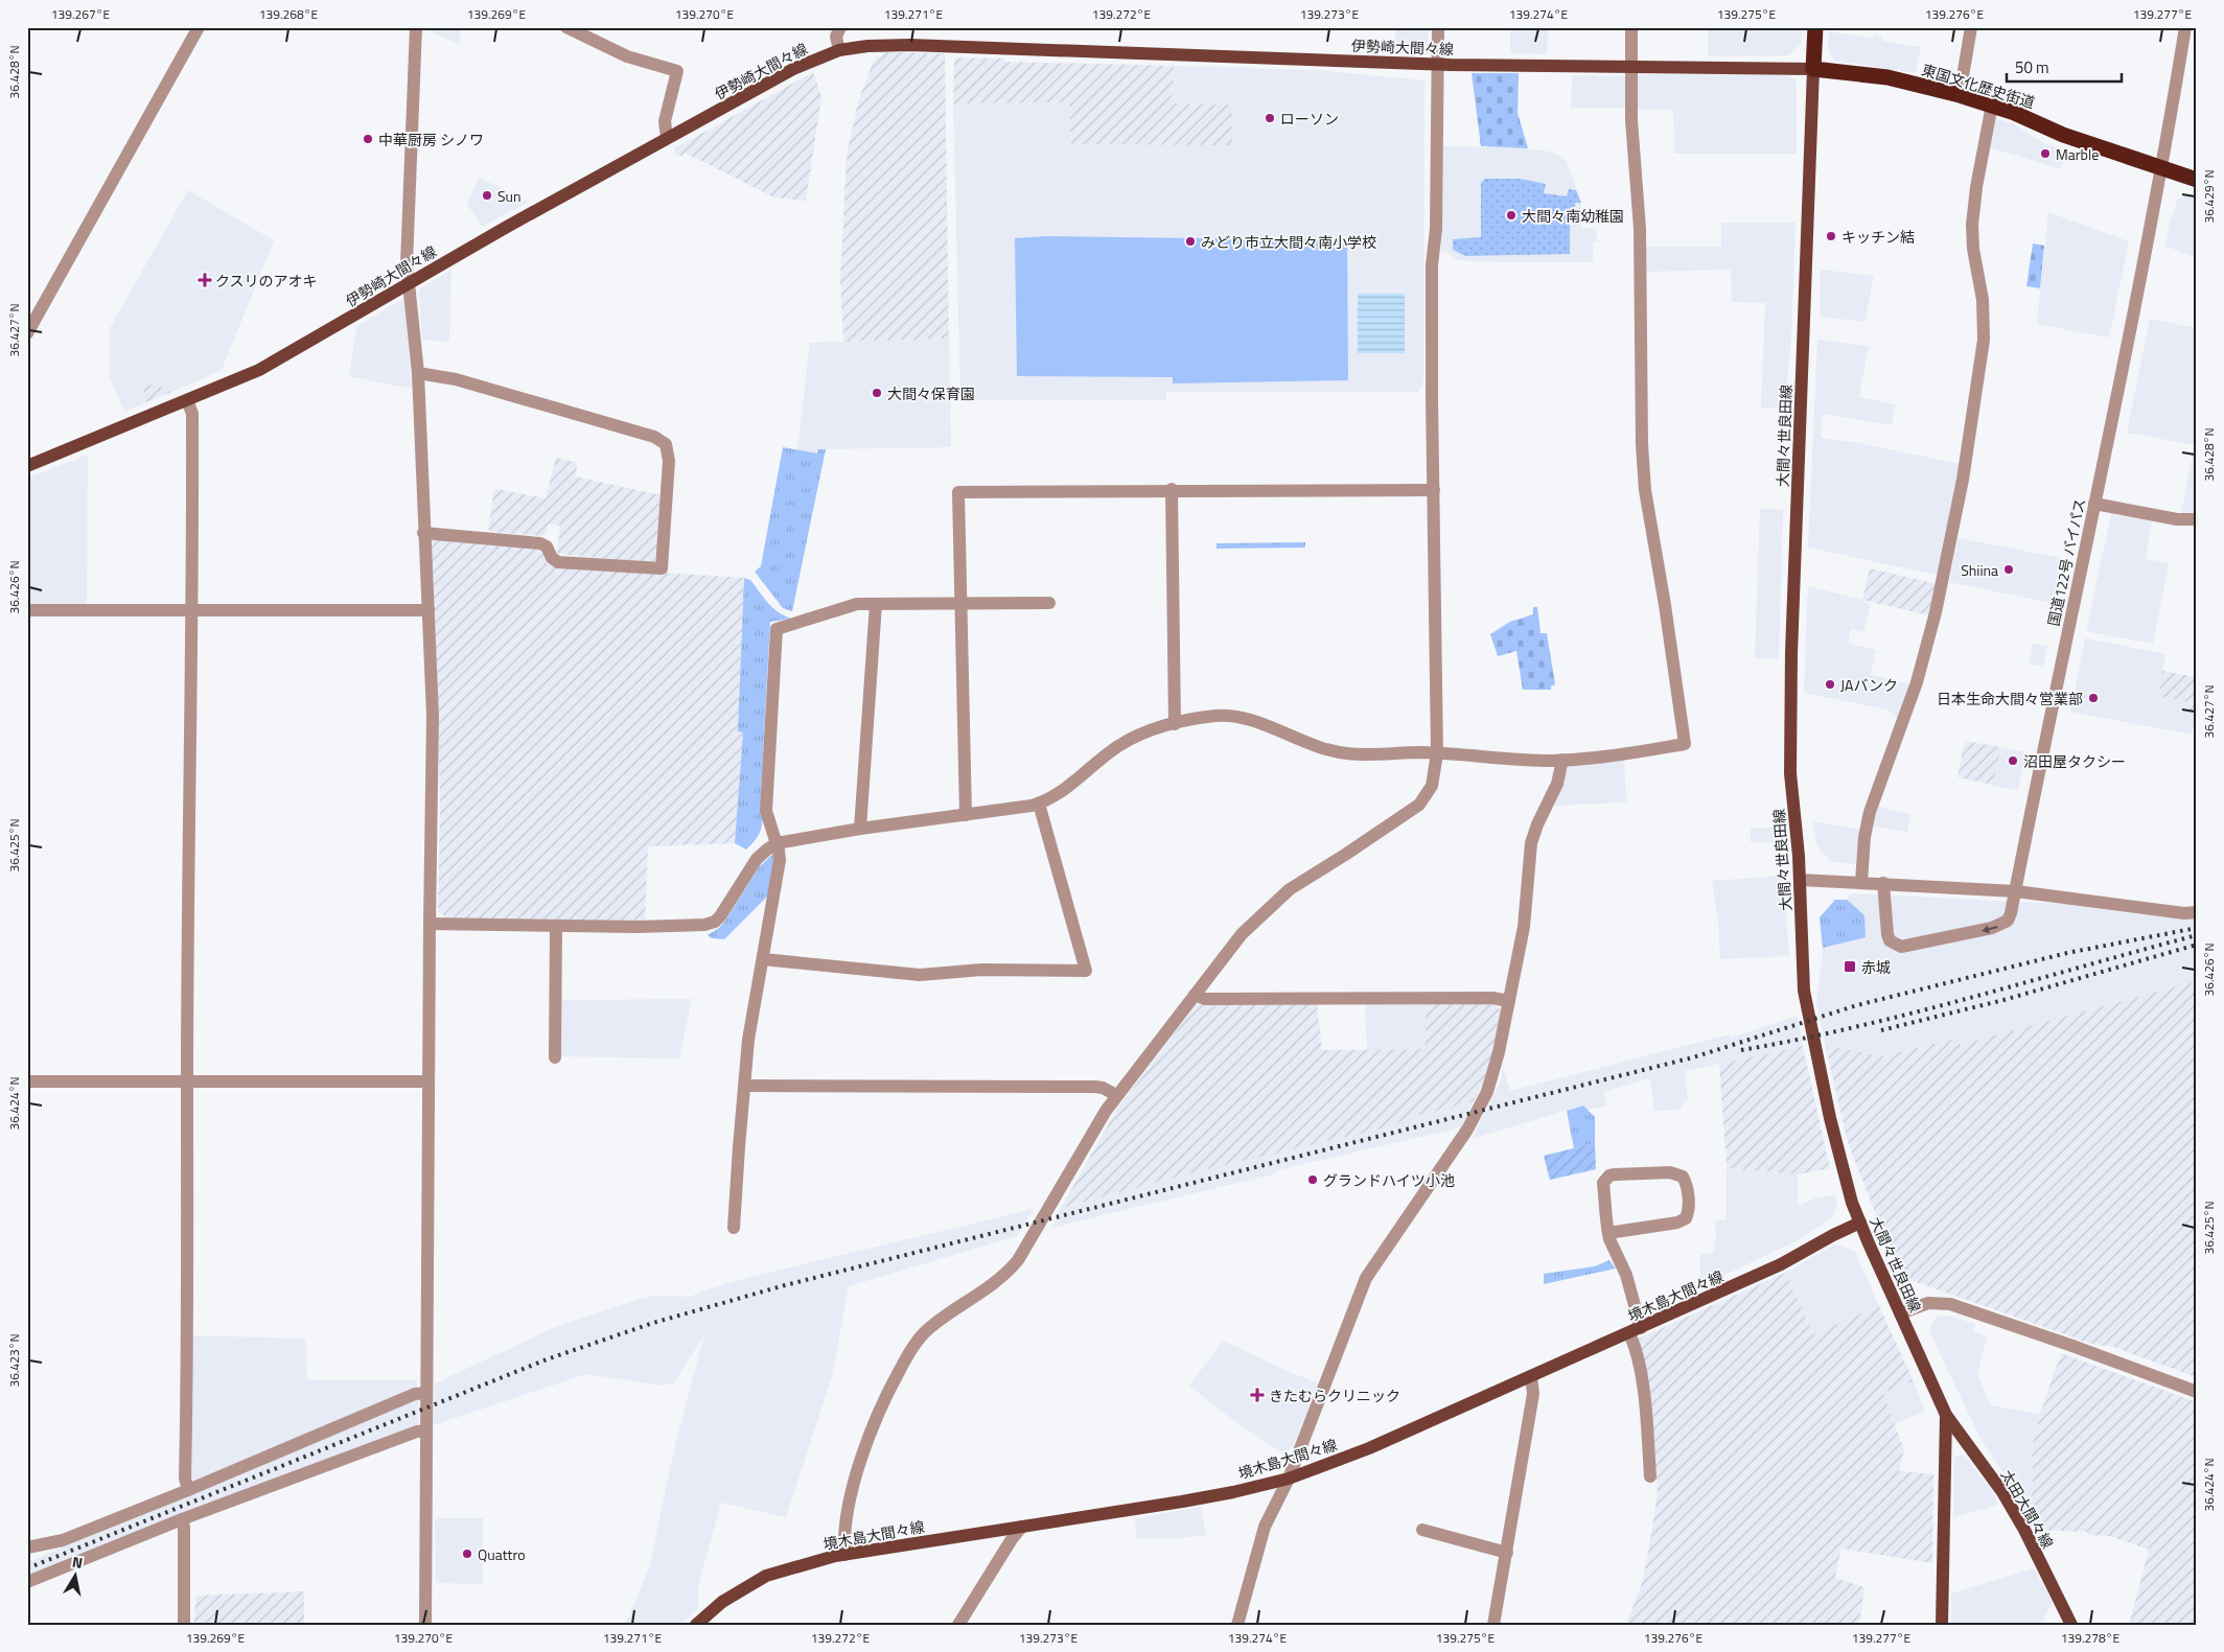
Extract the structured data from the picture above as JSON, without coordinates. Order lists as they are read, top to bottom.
{
  "streets": {
    "highway": ["東国文化歴史街道"],
    "main road": [
      "伊勢崎大間々線",
      "大間々世良田線",
      "境木島大間々線",
      "太田大間々線"
    ],
    "street": ["国道122号 バイパス"]
  },
  "crossings": [
    ["伊勢崎大間々線", "東国文化歴史街道"],
    ["伊勢崎大間々線", "大間々世良田線"],
    ["東国文化歴史街道", "大間々世良田線"],
    ["東国文化歴史街道", "国道122号 バイパス"],
    ["大間々世良田線", "境木島大間々線"],
    ["大間々世良田線", "太田大間々線"]
  ],
  "places": {
    "other": [
      "ローソン",
      "中華厨房 シノワ",
      "Marble",
      "Sun",
      "大間々南幼稚園",
      "キッチン結",
      "みどり市立大間々南小学校",
      "大間々保育園",
      "Shiina",
      "JAバンク",
      "日本生命大間々営業部",
      "沼田屋タクシー",
      "グランドハイツ小池",
      "Quattro"
    ],
    "health": ["クスリのアオキ", "きたむらクリニック"],
    "transit": ["赤城"]
  },
  "scale_bar": "50 m",
  "north": "top",
  "coordinates": [
    "139.267°E",
    "139.268°E",
    "139.269°E",
    "139.270°E",
    "139.271°E",
    "139.272°E",
    "139.273°E",
    "139.274°E",
    "139.275°E",
    "139.276°E",
    "139.277°E",
    "36.428°N",
    "36.429°N",
    "36.427°N",
    "36.426°N",
    "36.425°N",
    "36.424°N",
    "36.423°N",
    "139.278°E"
  ]
}
